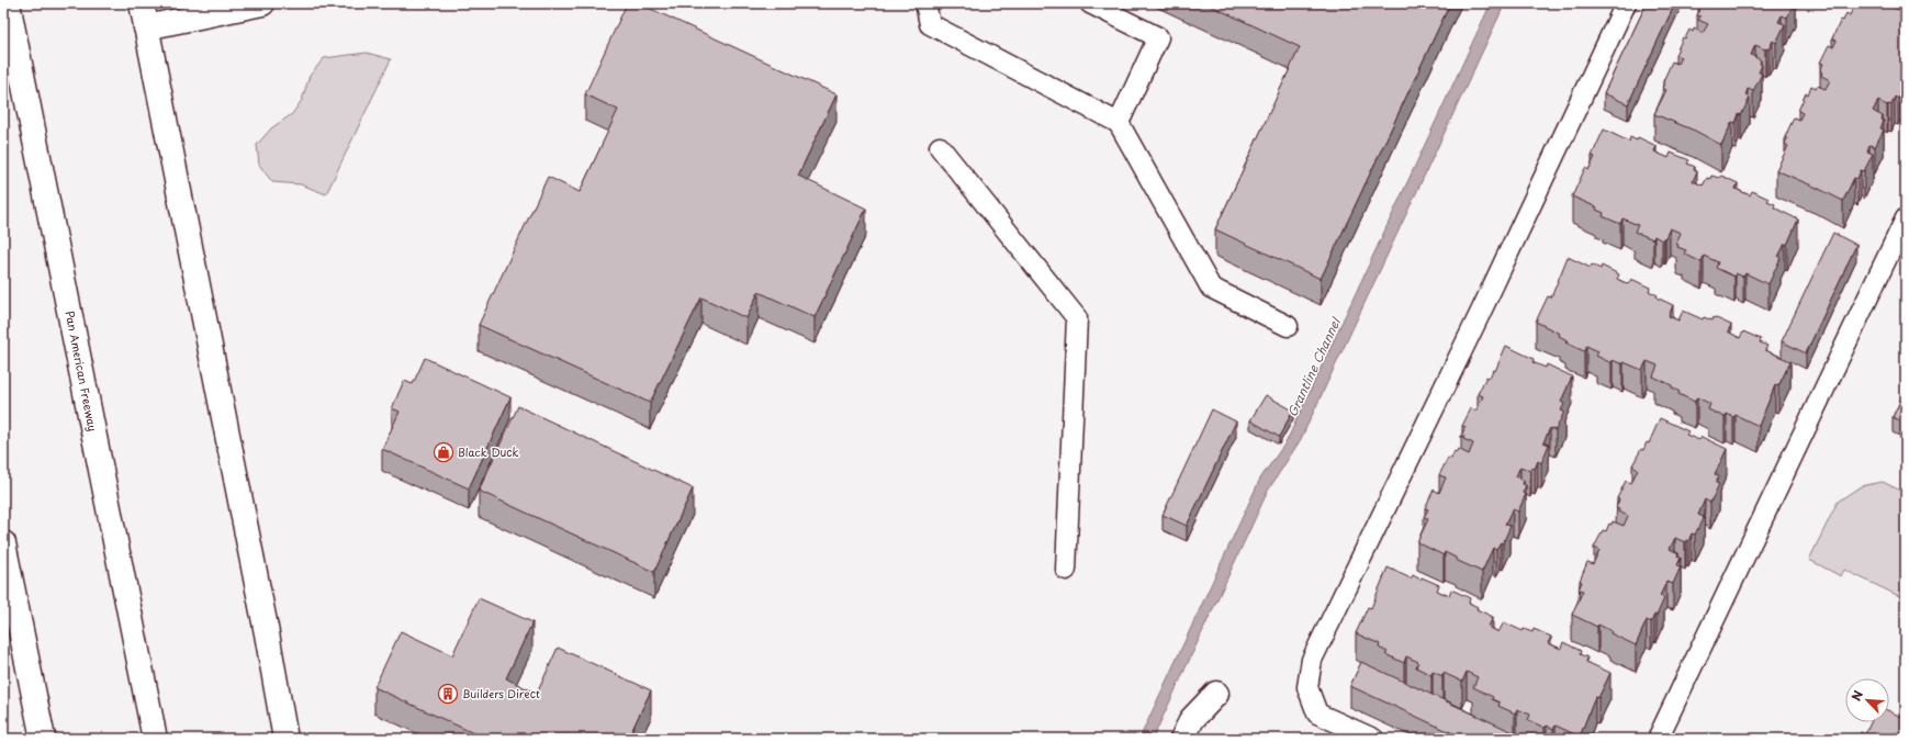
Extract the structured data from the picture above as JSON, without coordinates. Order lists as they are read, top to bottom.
{
  "streets": {
    "main road": ["Pan American Freeway"]
  },
  "water": ["Grantline Channel"],
  "places": {
    "shop": ["Black Duck"],
    "building": ["Builders Direct"]
  },
  "north": "top left"
}
